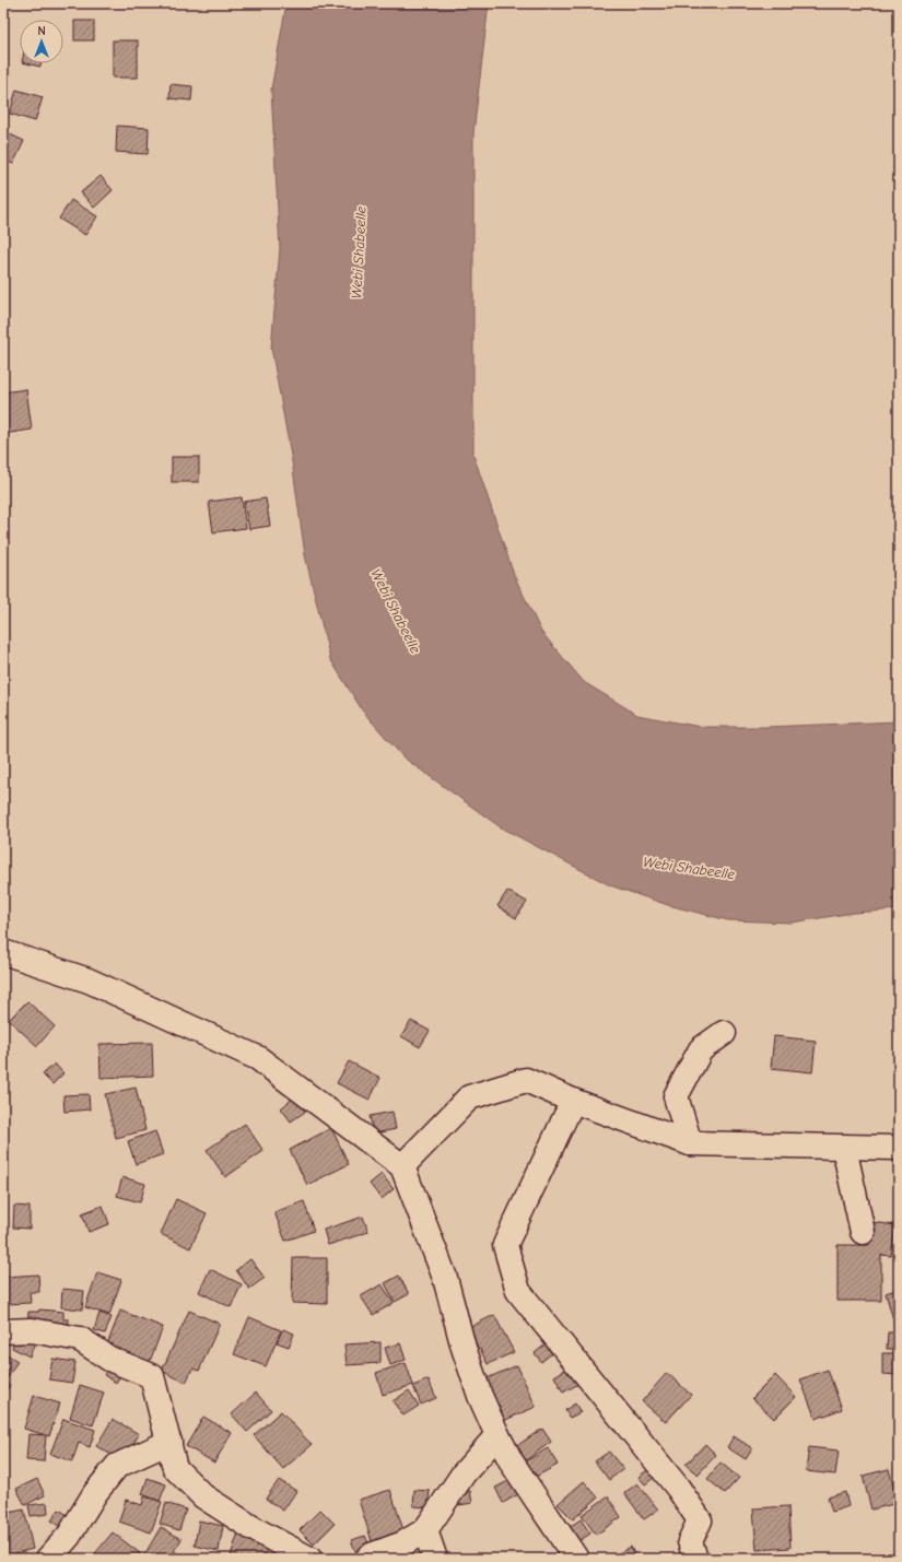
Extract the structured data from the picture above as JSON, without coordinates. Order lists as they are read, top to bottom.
{
  "water": ["Webi Shabeelle"],
  "north": "top"
}
